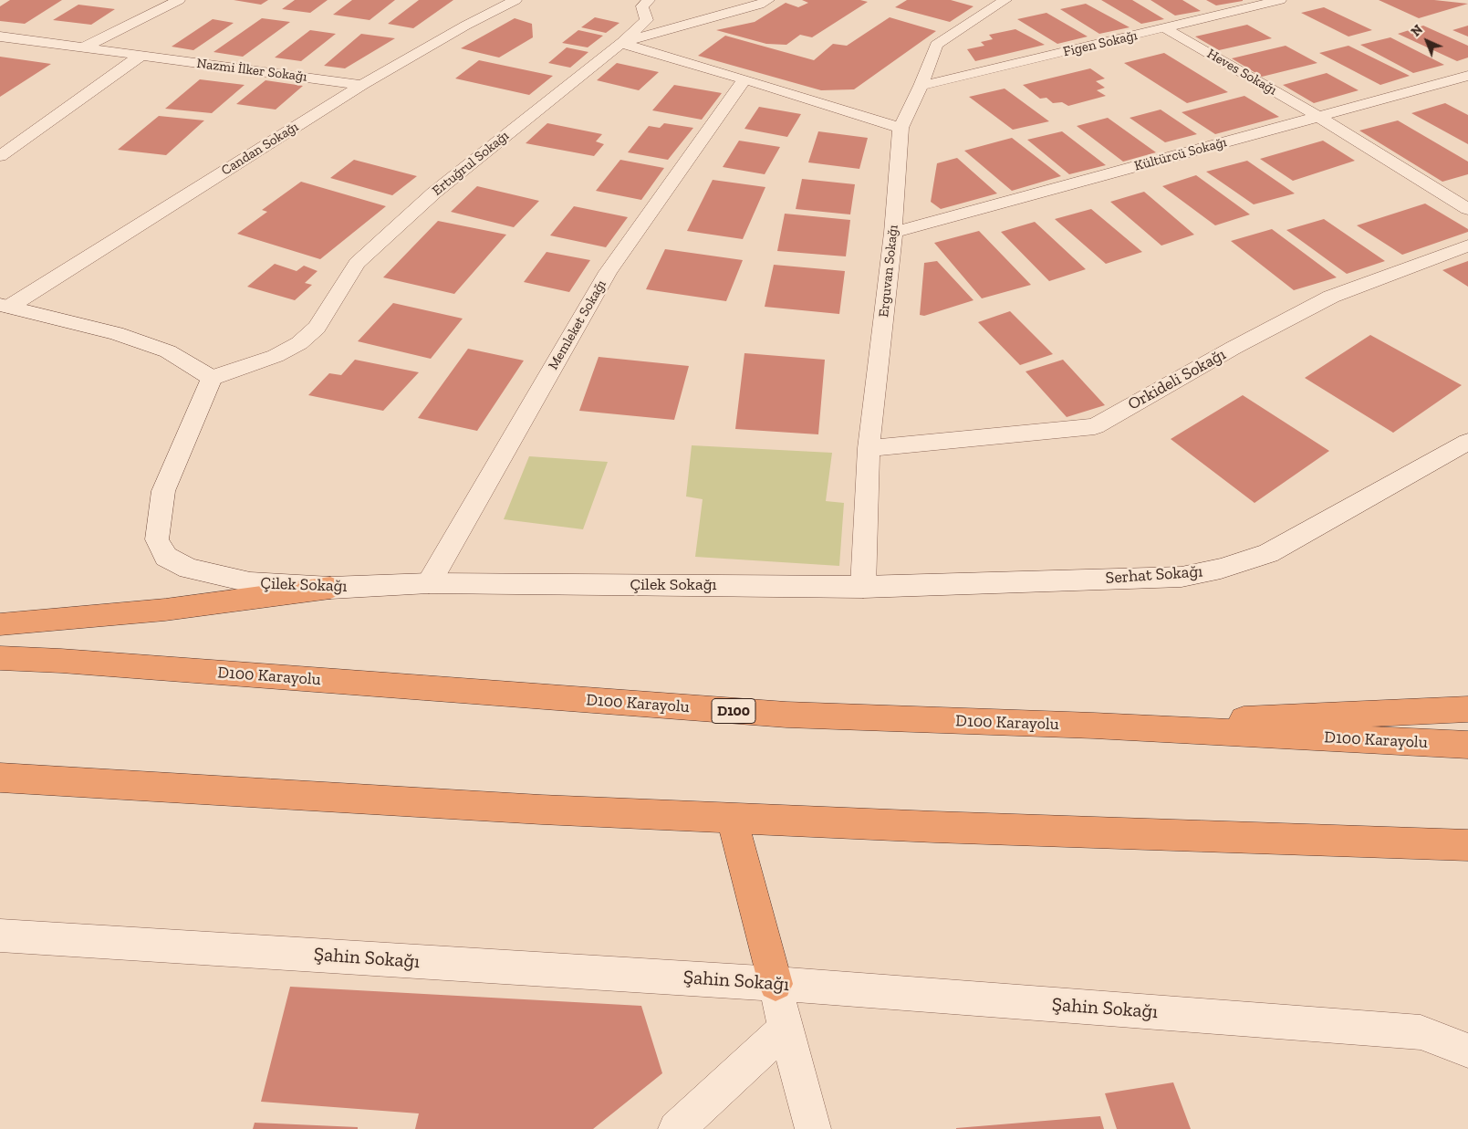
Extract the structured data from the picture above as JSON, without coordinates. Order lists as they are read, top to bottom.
{
  "streets": {
    "highway": ["D100 Karayolu", "D100"],
    "street": [
      "Figen Sokağı",
      "Nazmi İlker Sokağı",
      "Heves Sokağı",
      "Candan Sokağı",
      "Kültürcü Sokağı",
      "Ertuğrul Sokağı",
      "Erguvan Sokağı",
      "Memleket Sokağı",
      "Orkideli Sokağı",
      "Serhat Sokağı",
      "Çilek Sokağı",
      "Şahin Sokağı"
    ]
  },
  "crossings": [
    ["Figen Sokağı", "Heves Sokağı"],
    ["Figen Sokağı", "Erguvan Sokağı"],
    ["Nazmi İlker Sokağı", "Candan Sokağı"],
    ["Heves Sokağı", "Kültürcü Sokağı"],
    ["Kültürcü Sokağı", "Erguvan Sokağı"],
    ["Ertuğrul Sokağı", "Çilek Sokağı"],
    ["Erguvan Sokağı", "Orkideli Sokağı"],
    ["Erguvan Sokağı", "Serhat Sokağı"],
    ["Erguvan Sokağı", "Çilek Sokağı"],
    ["Memleket Sokağı", "Çilek Sokağı"],
    ["Serhat Sokağı", "Çilek Sokağı"]
  ],
  "north": "top left"
}
